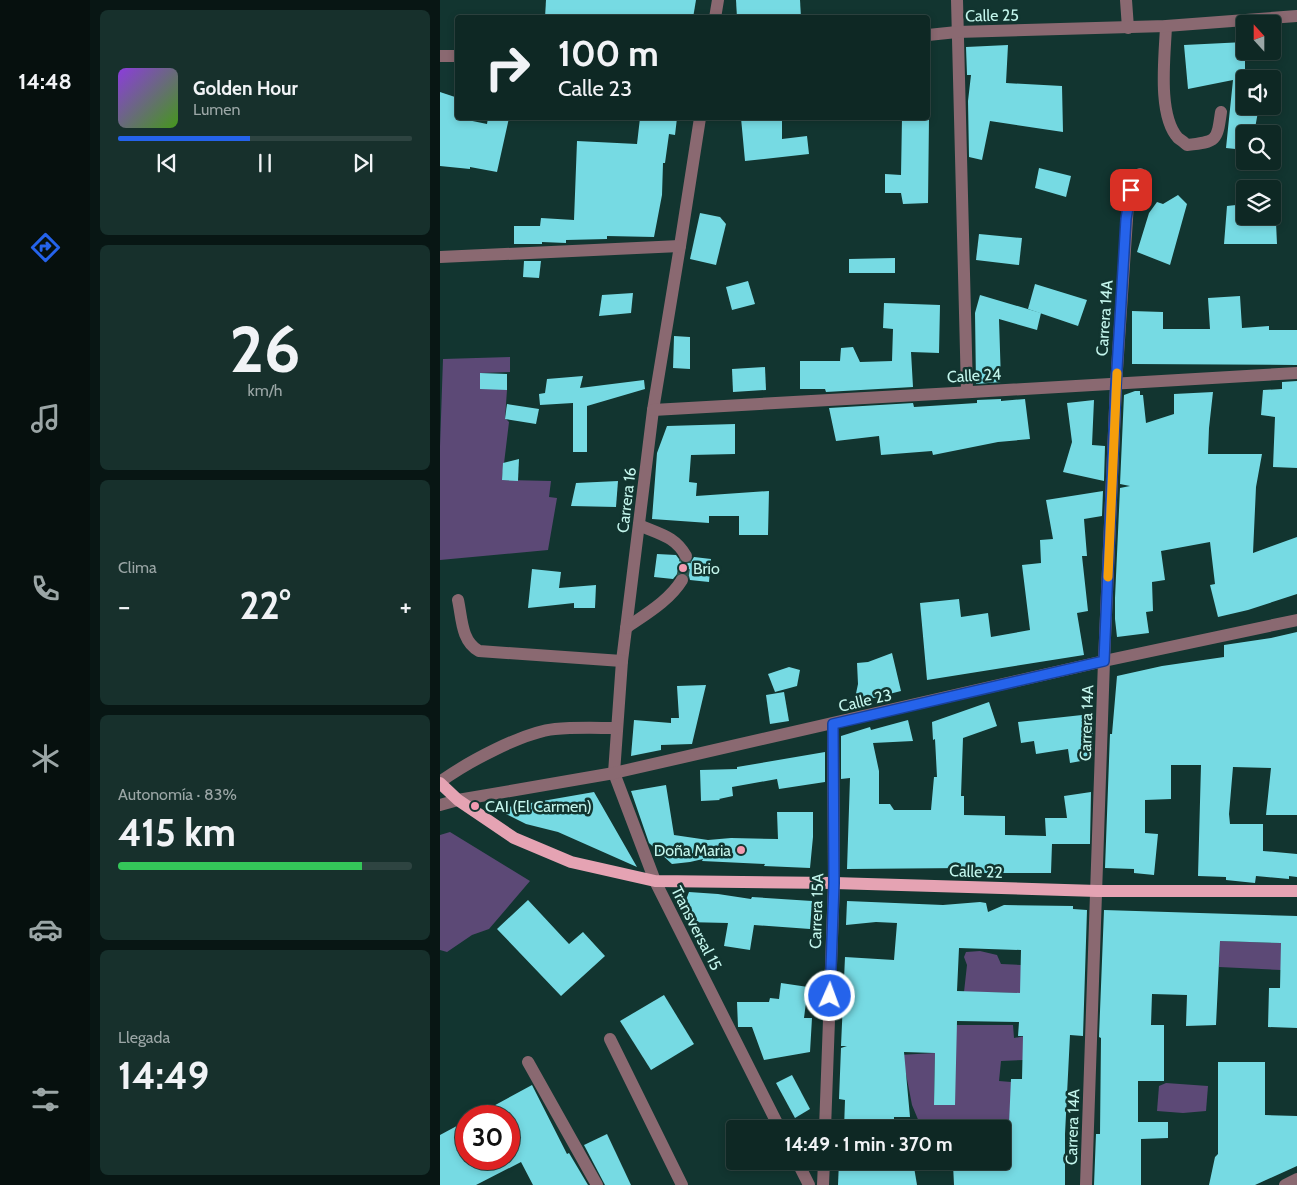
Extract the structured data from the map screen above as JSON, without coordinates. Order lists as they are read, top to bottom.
{
  "streets": {
    "main road": ["Calle 22", "Transversal 15"],
    "street": [
      "Calle 25",
      "Carrera 14A",
      "Calle 24",
      "Carrera 16",
      "Calle 23",
      "Carrera 15A"
    ]
  },
  "crossings": [
    ["Carrera 14A", "Calle 24"],
    ["Carrera 14A", "Calle 23"],
    ["Carrera 14A", "Calle 22"],
    ["Calle 24", "Carrera 16"],
    ["Carrera 16", "Calle 23"],
    ["Carrera 16", "Calle 22"],
    ["Carrera 16", "Transversal 15"],
    ["Calle 23", "Carrera 15A"],
    ["Calle 23", "Transversal 15"],
    ["Calle 22", "Carrera 15A"],
    ["Calle 22", "Transversal 15"]
  ],
  "places": ["Brio", "CAI (El Carmen)", "Doña Maria"],
  "north": "top",
  "page": {
    "tabs": "14:48",
    "turn": ["100 m", "Calle 23"],
    "song": ["Golden Hour", "Lumen"],
    "tile": [
      ["26", "km/h"],
      "Clima",
      ["Autonomía · 83%", "415 km"],
      ["Llegada", "14:49"]
    ],
    "heat": ["−", "22°", "+"],
    "limit": "30",
    "trip": "14:49 · 1 min · 370 m"
  }
}
